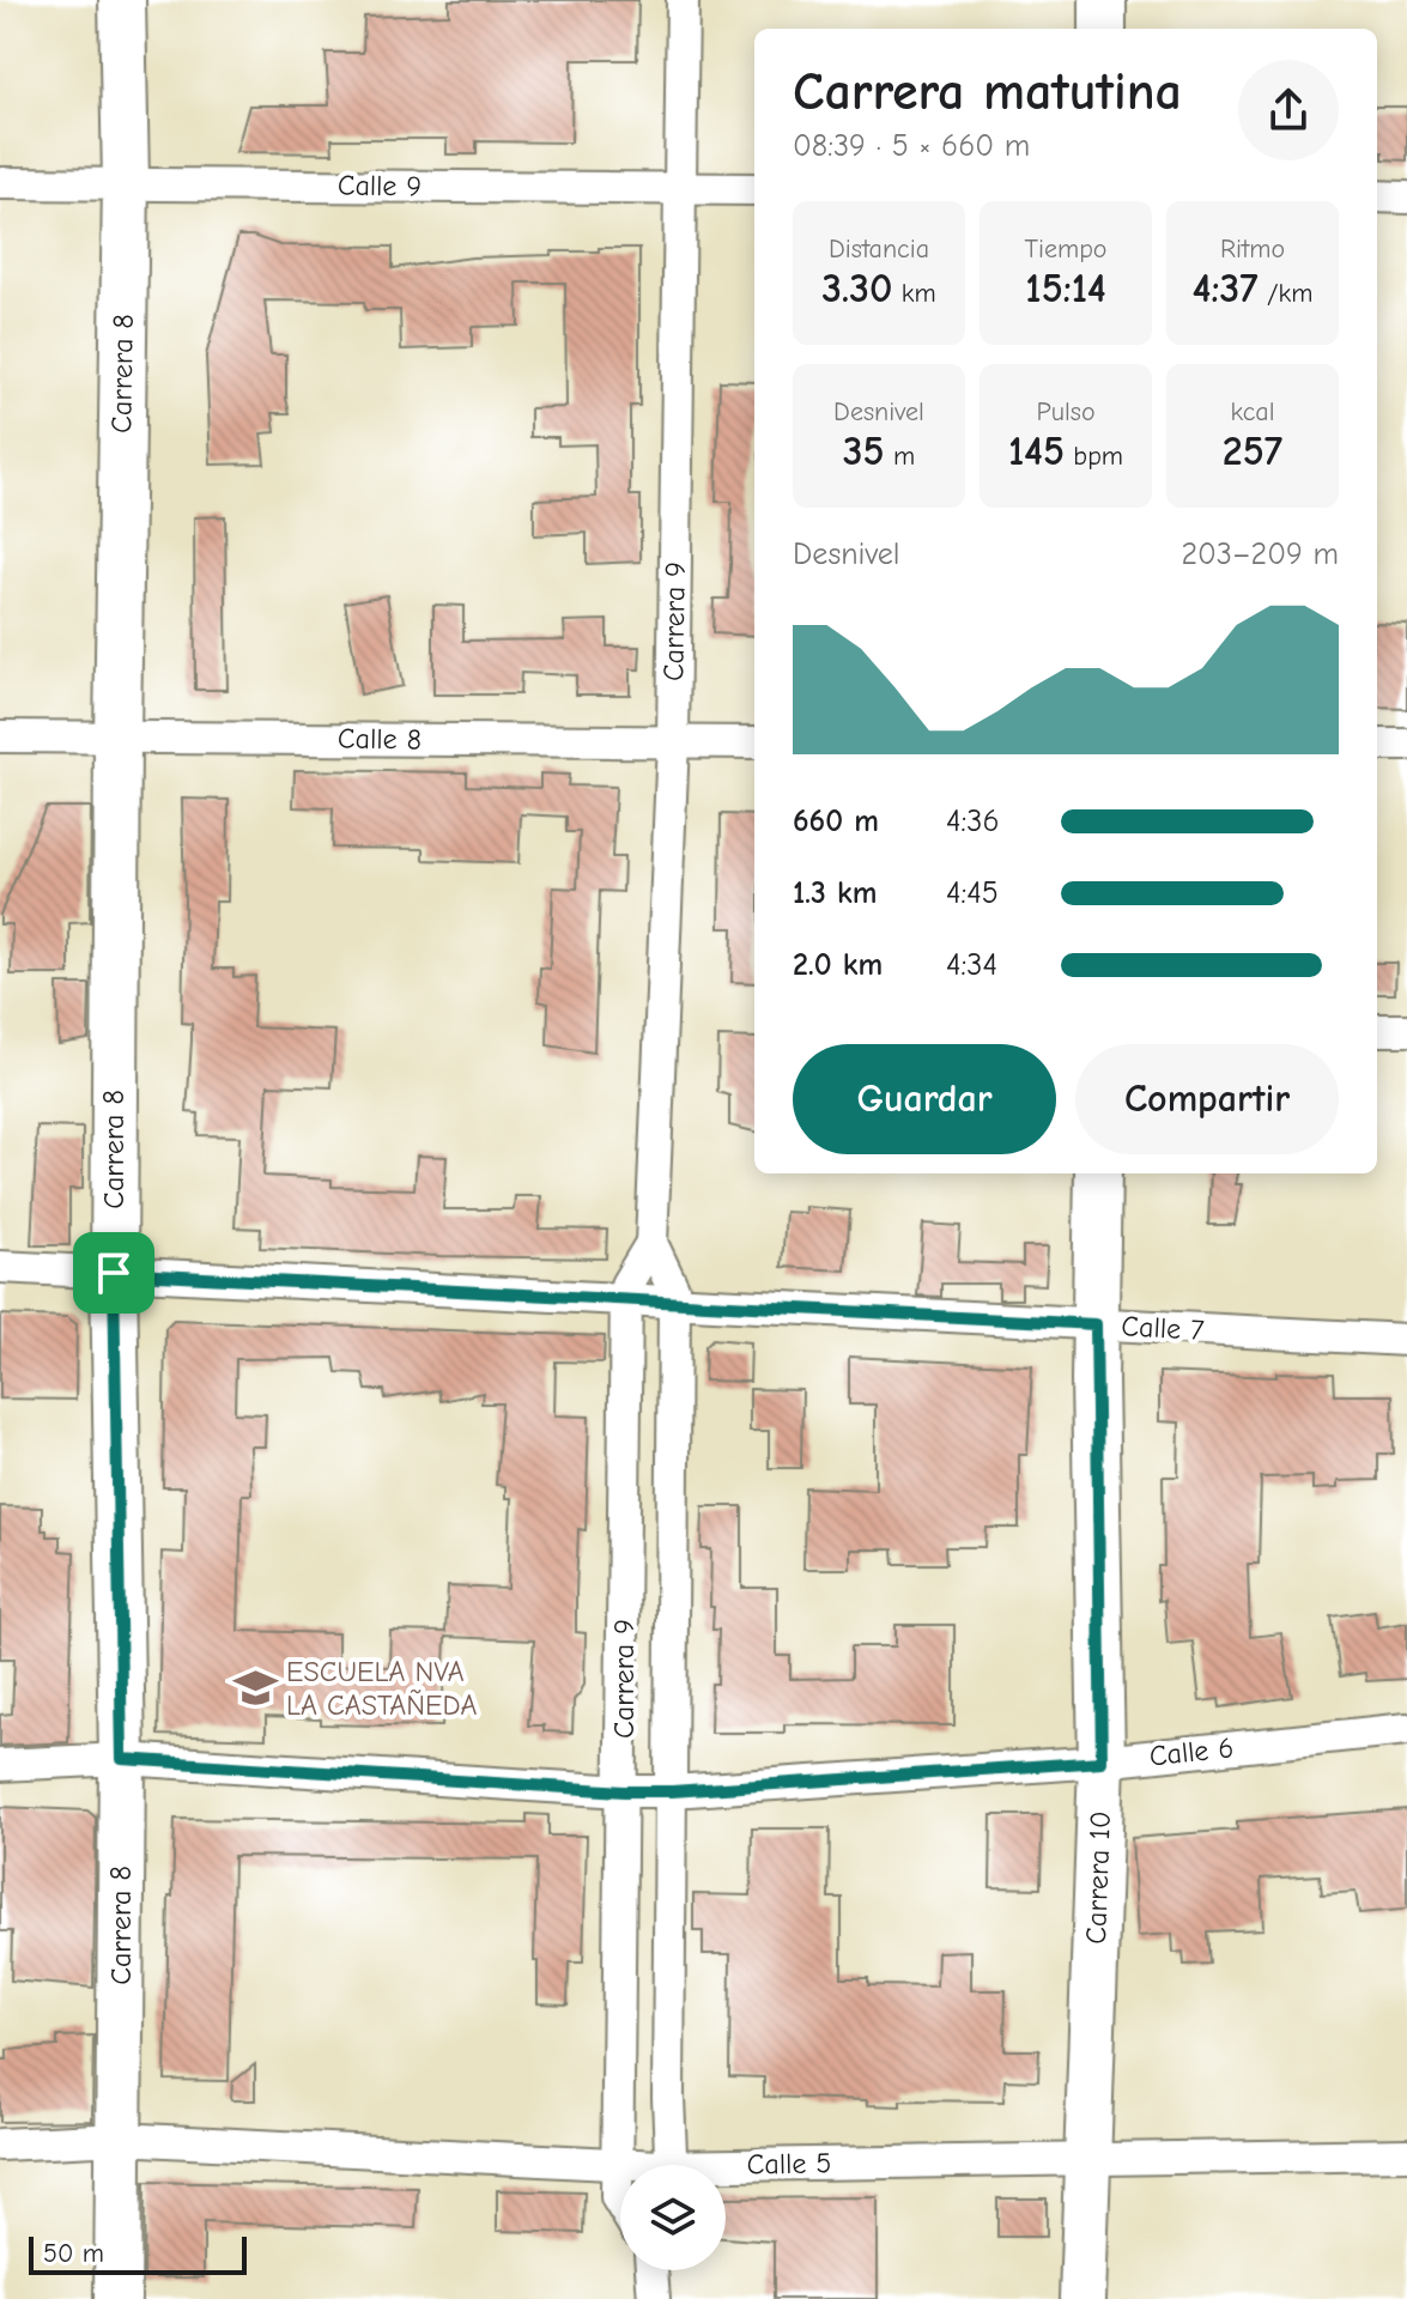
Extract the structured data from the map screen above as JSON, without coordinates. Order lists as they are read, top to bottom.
{
  "streets": {
    "street": [
      "Calle 9",
      "Carrera 8",
      "Carrera 9",
      "Calle 8",
      "Calle 7",
      "Calle 6",
      "Carrera 10",
      "Calle 5"
    ]
  },
  "crossings": [
    ["Calle 9", "Carrera 8"],
    ["Calle 9", "Carrera 9"],
    ["Carrera 8", "Calle 8"],
    ["Carrera 8", "Calle 7"],
    ["Carrera 8", "Calle 6"],
    ["Carrera 8", "Calle 5"],
    ["Carrera 9", "Calle 8"],
    ["Carrera 9", "Calle 7"],
    ["Carrera 9", "Calle 6"],
    ["Carrera 9", "Calle 5"],
    ["Calle 7", "Carrera 10"],
    ["Calle 6", "Carrera 10"],
    ["Carrera 10", "Calle 5"]
  ],
  "places": {
    "school or university": ["ESCUELA NVA LA CASTAÑEDA"]
  },
  "scale_bar": "50 m",
  "page": {
    "heading": ["Carrera matutina", "08:39 · 5 × 660 m"],
    "stats": [
      ["Distancia", "3.30 km"],
      ["Tiempo", "15:14"],
      ["Ritmo", "4:37 /km"],
      ["Desnivel", "35 m"],
      ["Pulso", "145 bpm"],
      ["kcal", "257"]
    ],
    "chart": ["Desnivel", "203–209 m"],
    "list": [
      {
        "name": "660 m",
        "note": "4:36"
      },
      {
        "name": "1.3 km",
        "note": "4:45"
      },
      {
        "name": "2.0 km",
        "note": "4:34"
      }
    ],
    "buttons": ["Guardar", "Compartir"],
    "scale": "50 m"
  }
}
